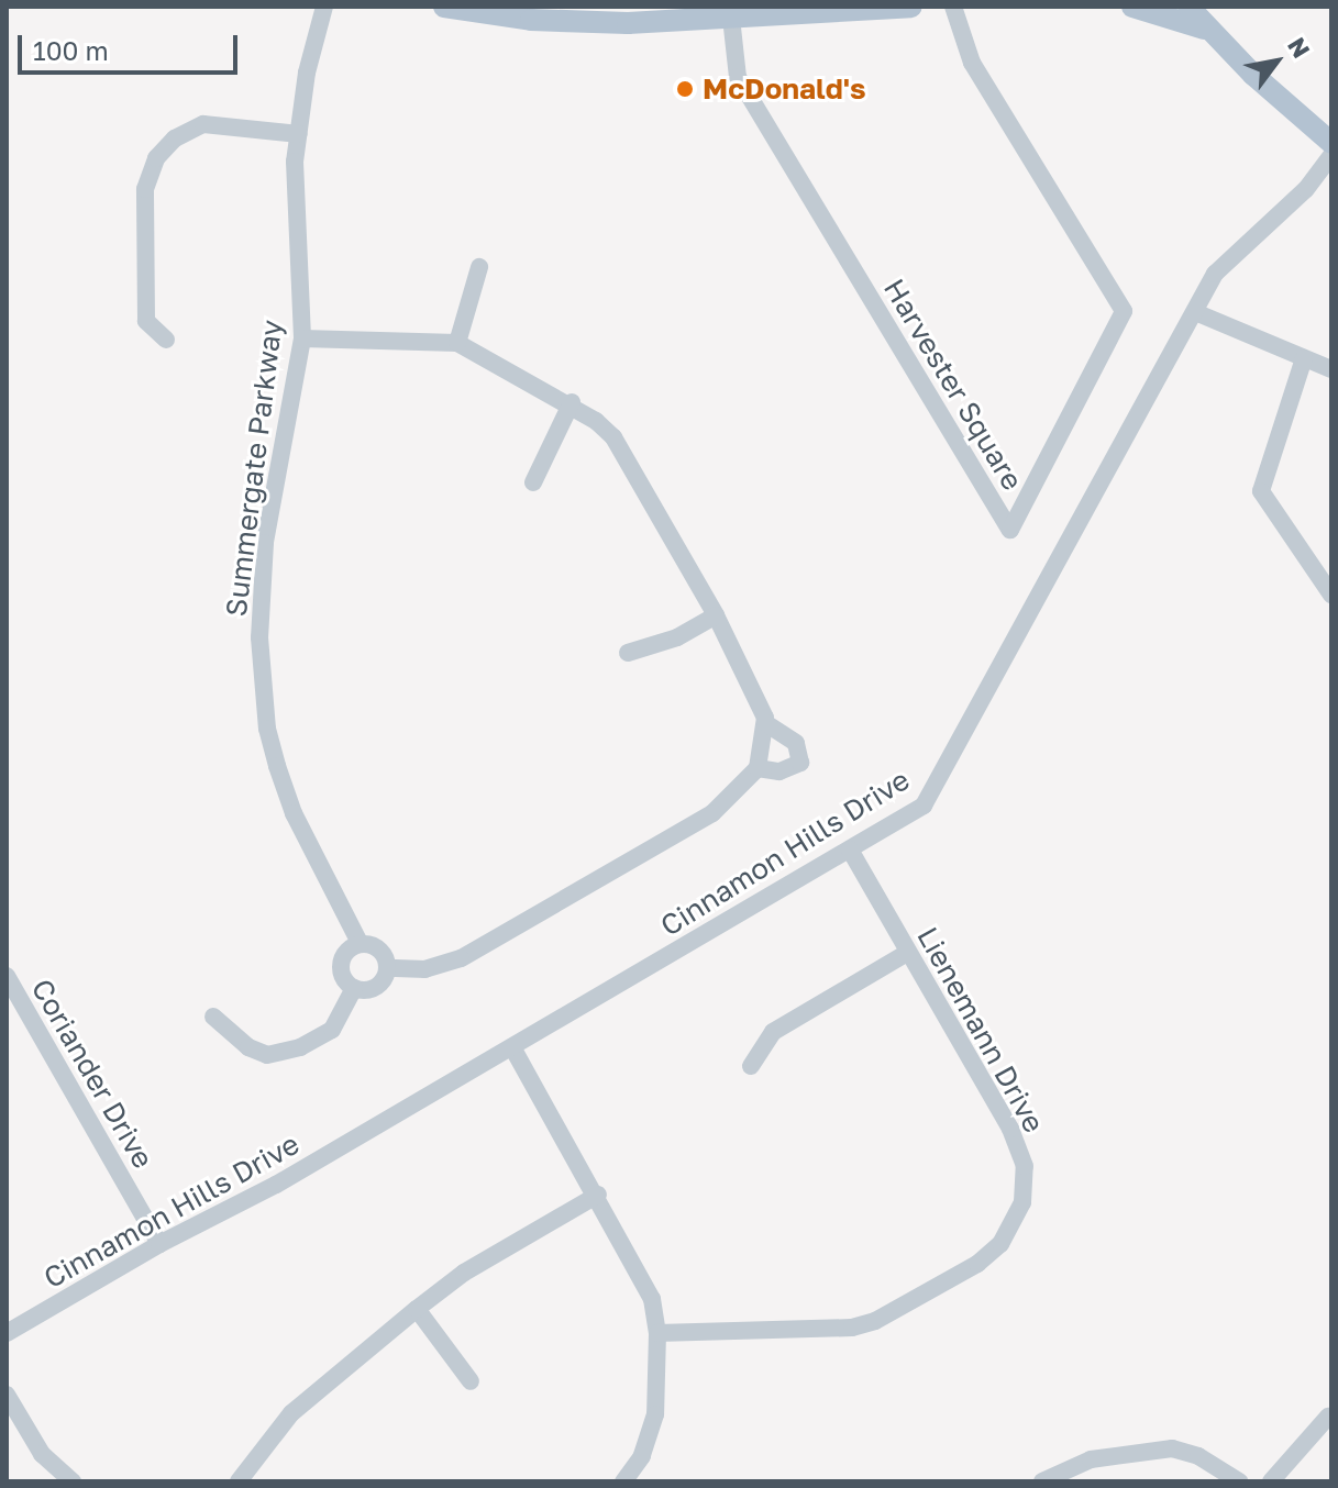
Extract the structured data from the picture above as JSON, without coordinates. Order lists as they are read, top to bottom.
{
  "streets": {
    "street": [
      "Harvester Square",
      "Summergate Parkway",
      "Cinnamon Hills Drive",
      "Lienemann Drive",
      "Coriander Drive"
    ]
  },
  "crossings": [
    ["Cinnamon Hills Drive", "Lienemann Drive"],
    ["Cinnamon Hills Drive", "Coriander Drive"]
  ],
  "places": ["McDonald's"],
  "scale_bar": "100 m",
  "north": "top right"
}
